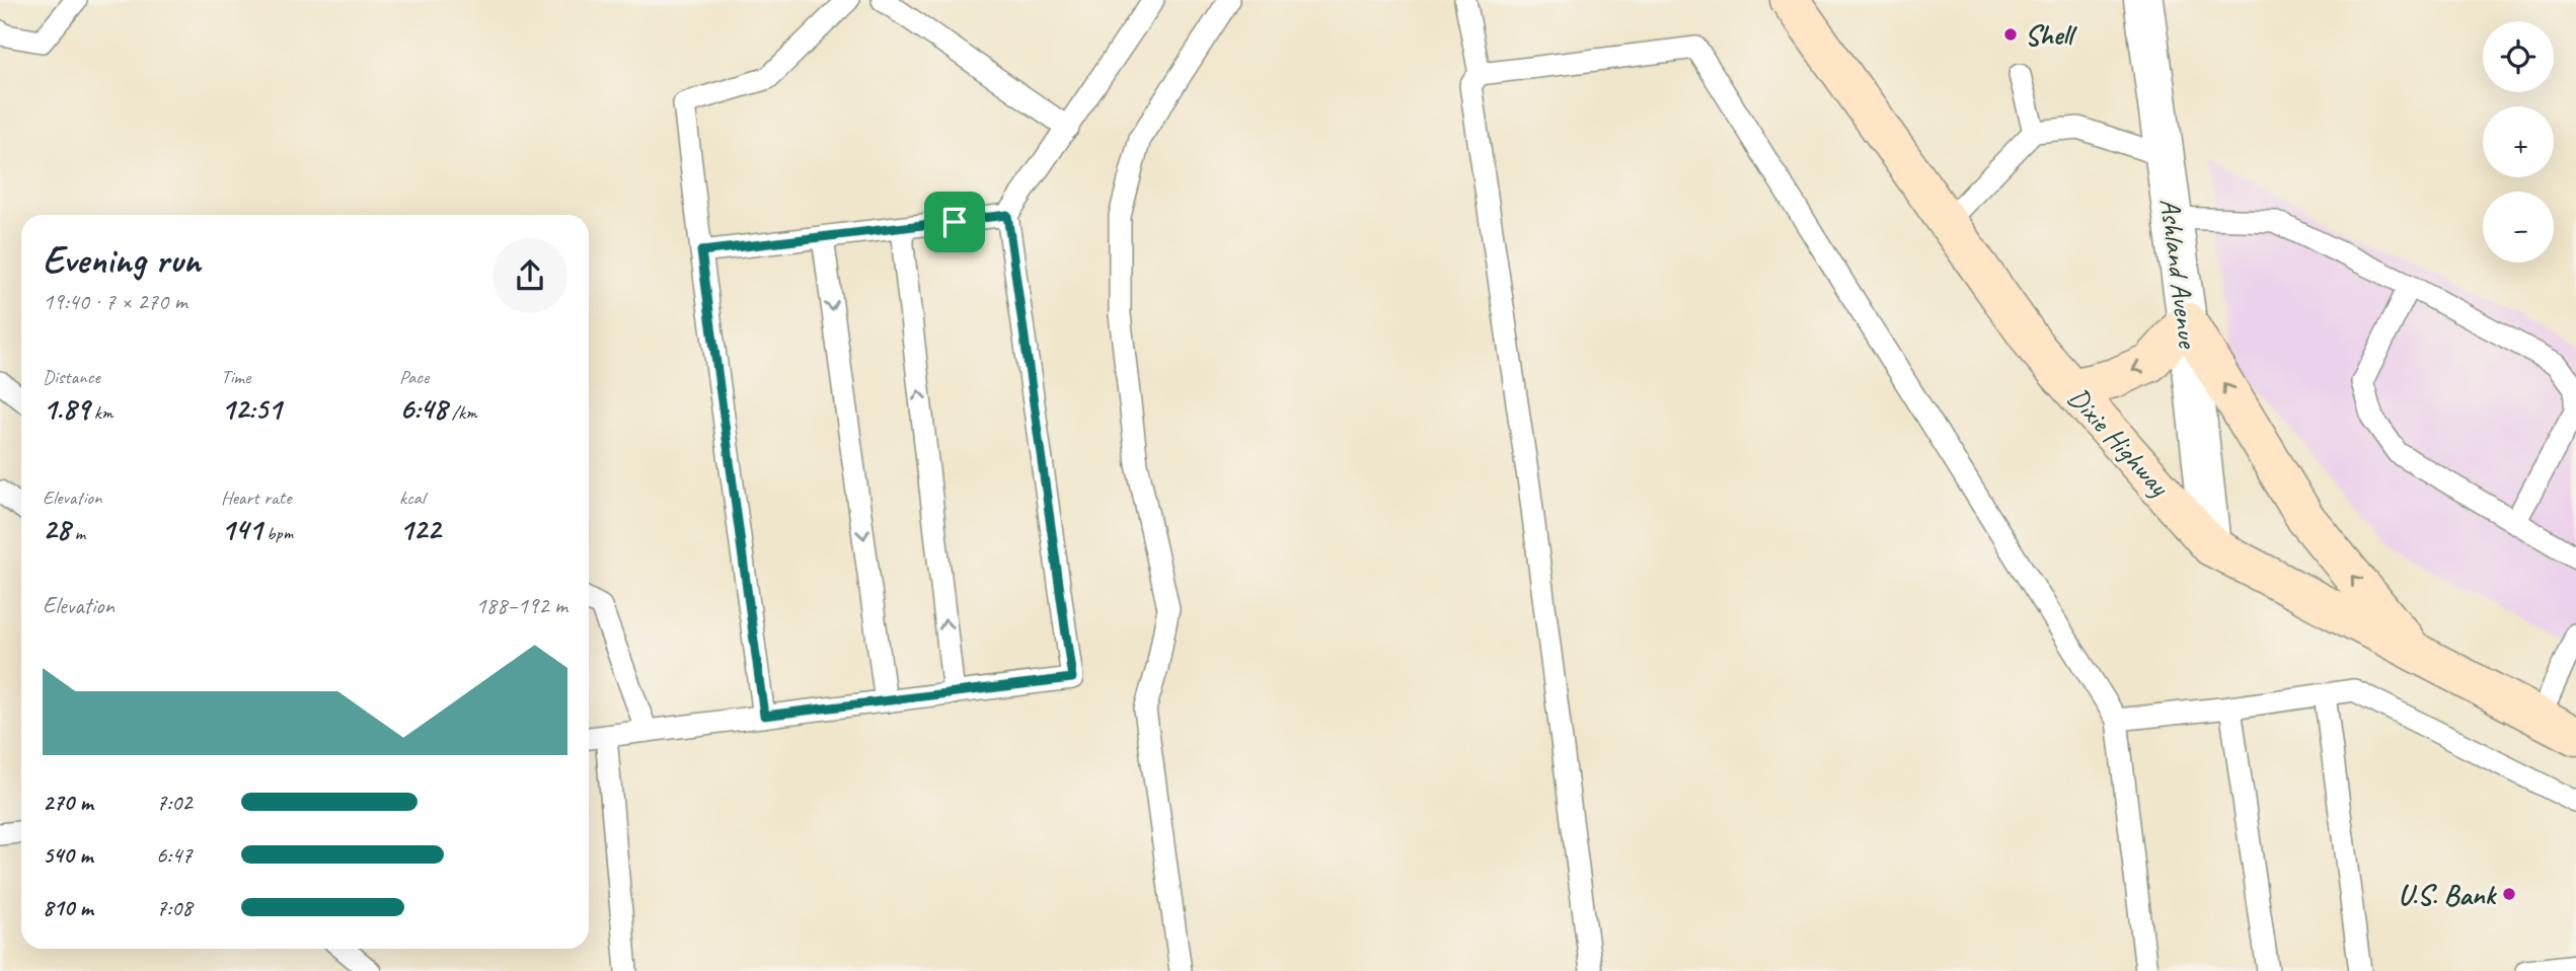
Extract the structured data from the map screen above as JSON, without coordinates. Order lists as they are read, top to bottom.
{
  "streets": {
    "main road": ["Dixie Highway"],
    "street": ["Ashland Avenue"]
  },
  "crossings": [
    ["Ashland Avenue", "Dixie Highway"]
  ],
  "places": ["Shell", "U.S. Bank"],
  "page": {
    "map_buttons": ["+", "−"],
    "heading": ["Evening run", "19:40 · 7 × 270 m"],
    "stats": [
      ["Distance", "1.89 km"],
      ["Time", "12:51"],
      ["Pace", "6:48 /km"],
      ["Elevation", "28 m"],
      ["Heart rate", "141 bpm"],
      ["kcal", "122"]
    ],
    "chart": ["Elevation", "188–192 m"],
    "list": [
      {
        "name": "270 m",
        "note": "7:02"
      },
      {
        "name": "540 m",
        "note": "6:47"
      },
      {
        "name": "810 m",
        "note": "7:08"
      }
    ]
  }
}
